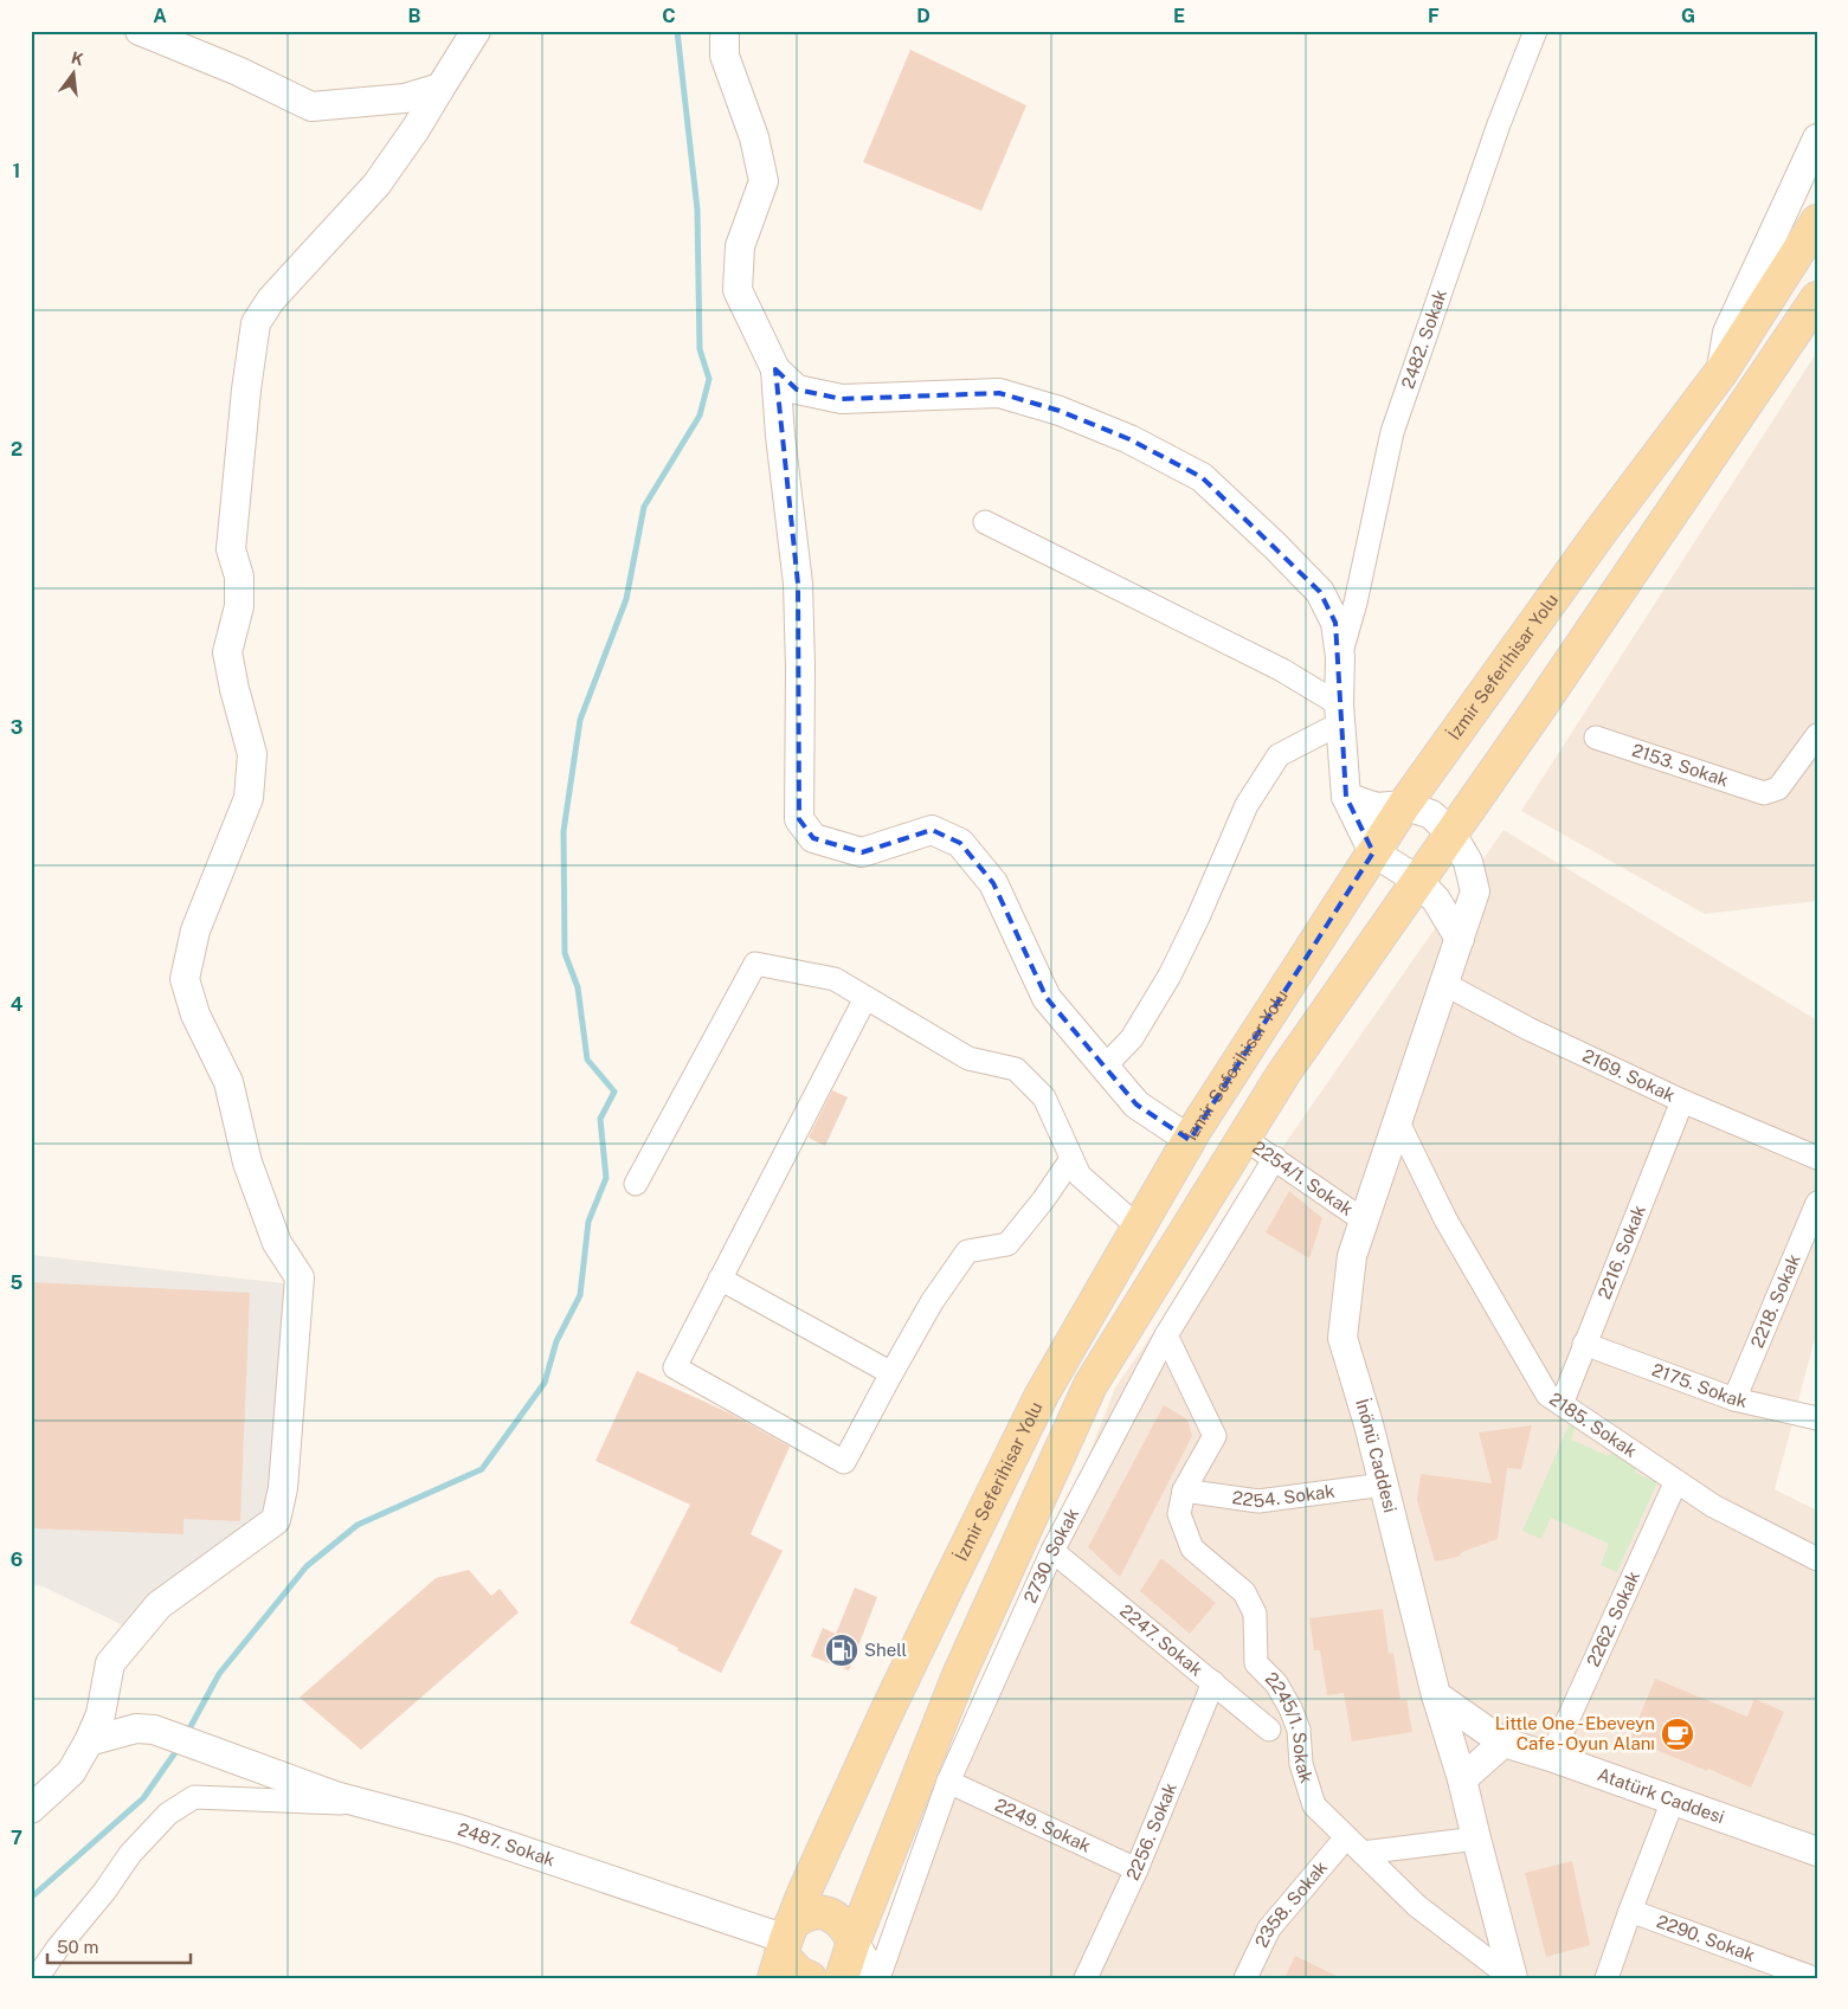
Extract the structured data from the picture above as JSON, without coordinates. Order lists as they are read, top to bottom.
{
  "streets": {
    "main road": ["İzmir Seferihisar Yolu"],
    "street": [
      "2482. Sokak",
      "2153. Sokak",
      "2169. Sokak",
      "2254/1. Sokak",
      "2216. Sokak",
      "2218. Sokak",
      "2175. Sokak",
      "2185. Sokak",
      "İnönü Caddesi",
      "2254. Sokak",
      "2730. Sokak",
      "2262. Sokak",
      "2247. Sokak",
      "2245/1. Sokak",
      "Atatürk Caddesi",
      "2249. Sokak",
      "2256. Sokak",
      "2487. Sokak",
      "2358. Sokak",
      "2290. Sokak"
    ]
  },
  "crossings": [
    ["İzmir Seferihisar Yolu", "İnönü Caddesi"],
    ["İzmir Seferihisar Yolu", "2487. Sokak"],
    ["2169. Sokak", "2216. Sokak"],
    ["2169. Sokak", "İnönü Caddesi"],
    ["2254/1. Sokak", "İnönü Caddesi"],
    ["2254/1. Sokak", "2730. Sokak"],
    ["2216. Sokak", "2175. Sokak"],
    ["2216. Sokak", "2185. Sokak"],
    ["2218. Sokak", "2175. Sokak"],
    ["2185. Sokak", "İnönü Caddesi"],
    ["2185. Sokak", "2262. Sokak"],
    ["İnönü Caddesi", "2254. Sokak"],
    ["İnönü Caddesi", "2245/1. Sokak"],
    ["İnönü Caddesi", "Atatürk Caddesi"],
    ["2254. Sokak", "2245/1. Sokak"],
    ["2730. Sokak", "2247. Sokak"],
    ["2730. Sokak", "2245/1. Sokak"],
    ["2730. Sokak", "2249. Sokak"],
    ["2262. Sokak", "Atatürk Caddesi"],
    ["2247. Sokak", "2256. Sokak"],
    ["2245/1. Sokak", "2358. Sokak"],
    ["2249. Sokak", "2256. Sokak"]
  ],
  "places": {
    "fuel station": ["Shell"],
    "cafe": ["Little One - Ebeveyn Cafe - Oyun Alanı"]
  },
  "scale_bar": "50 m",
  "north": "top",
  "grid": {
    "columns": [
      "A",
      "B",
      "C",
      "D",
      "E",
      "F",
      "G"
    ],
    "rows": [
      "1",
      "2",
      "3",
      "4",
      "5",
      "6",
      "7"
    ]
  }
}
